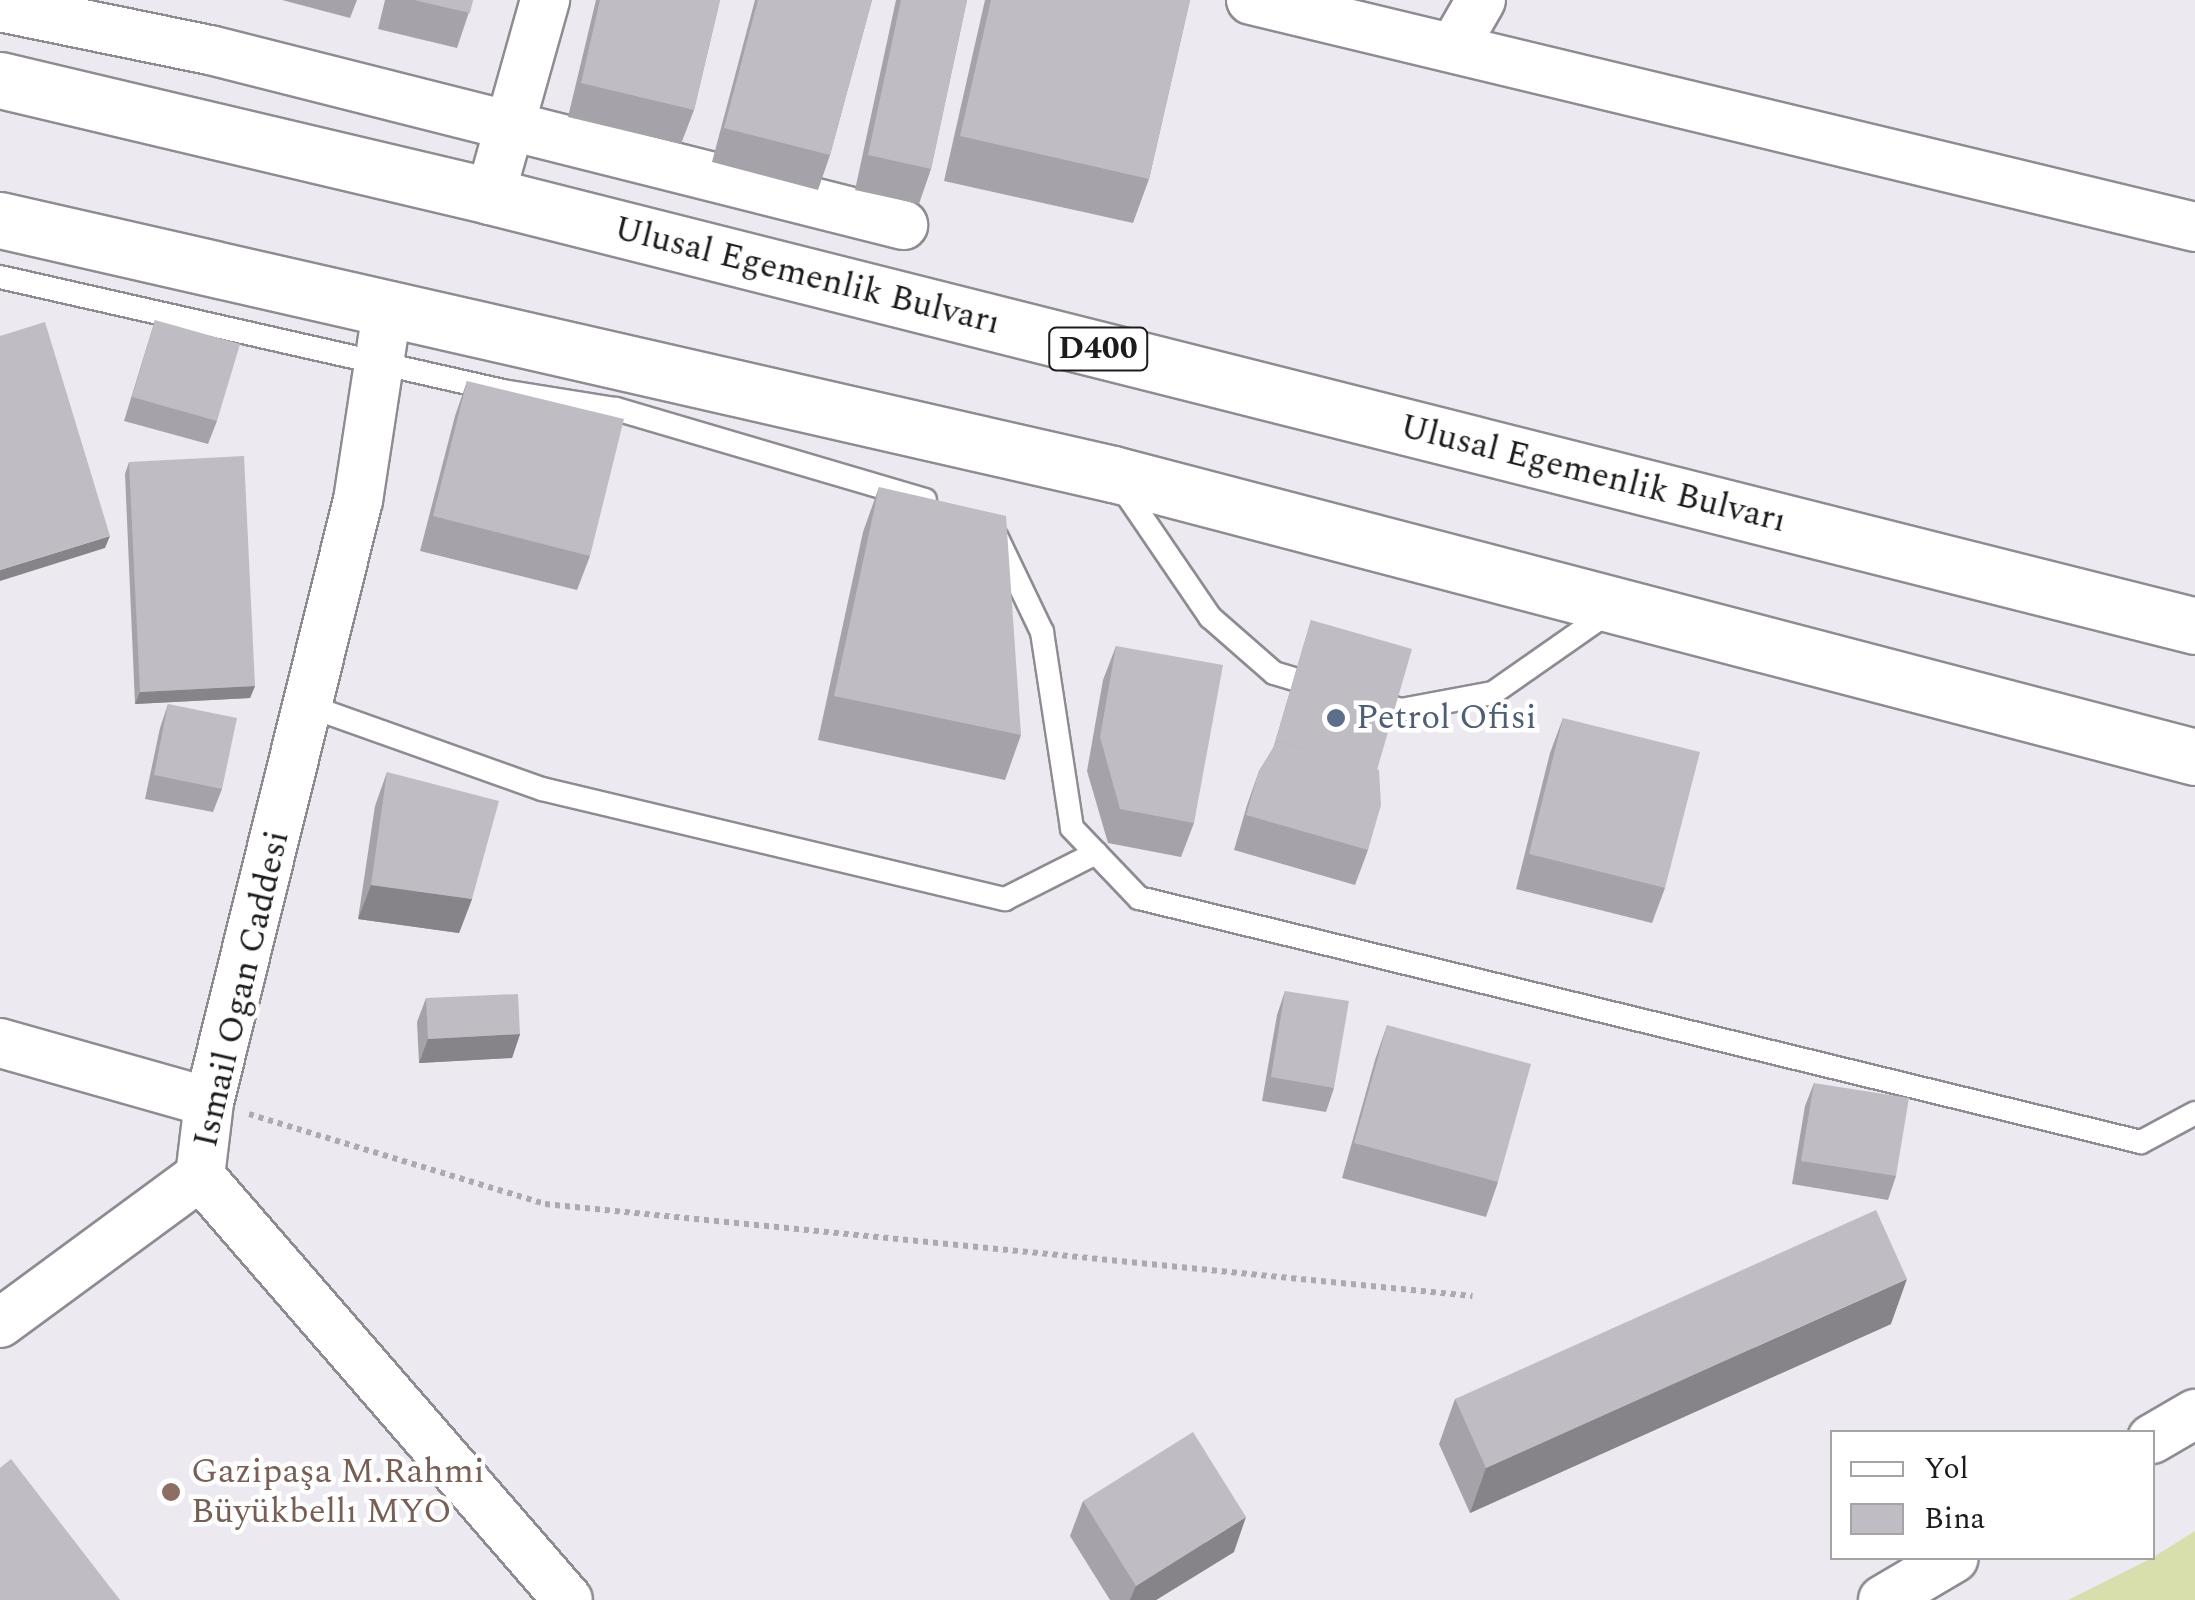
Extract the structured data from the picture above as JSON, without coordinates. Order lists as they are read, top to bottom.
{
  "streets": {
    "highway": ["Ulusal Egemenlik Bulvarı", "D400"],
    "street": ["Ismail Ogan Caddesi"]
  },
  "places": ["Petrol Ofisi", "Gazipaşa M.Rahmi Büyükbellı MYO"],
  "legend": ["Yol", "Bina"]
}
